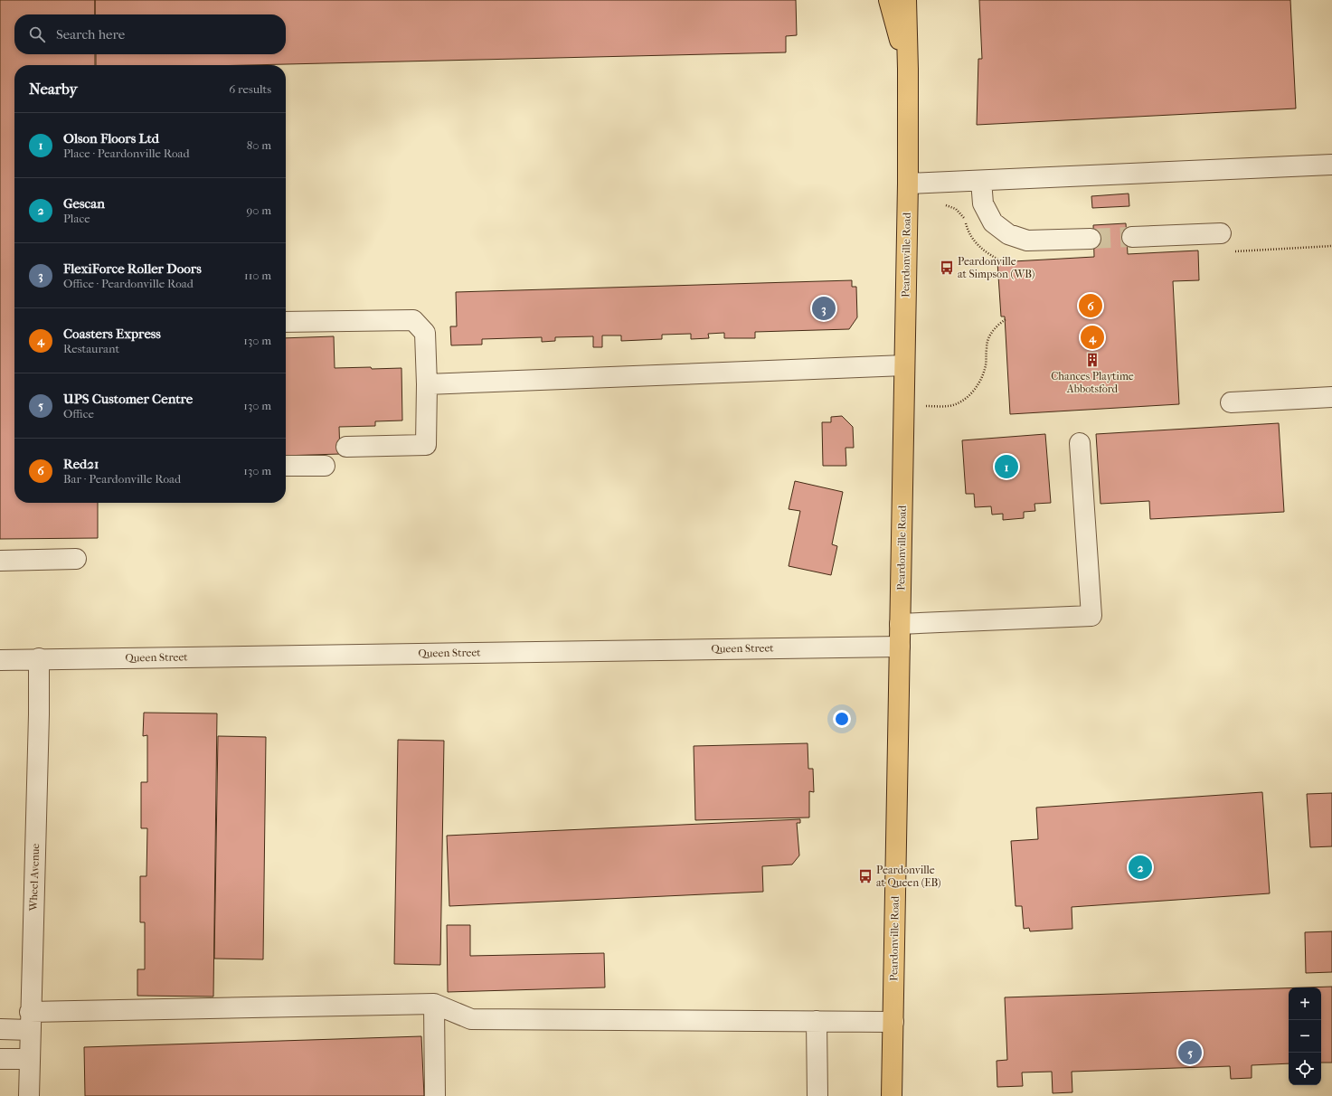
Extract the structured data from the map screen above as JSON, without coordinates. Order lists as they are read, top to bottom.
{
  "streets": {
    "main road": ["Peardonville Road"],
    "street": ["Queen Street", "Wheel Avenue"]
  },
  "crossings": [
    ["Peardonville Road", "Queen Street"],
    ["Queen Street", "Wheel Avenue"]
  ],
  "places": {
    "bus stop": ["Peardonville at Simpson (WB)", "Peardonville at Queen (EB)"],
    "building": ["Chances Playtime Abbotsford"]
  },
  "page": {
    "search": "Search here",
    "heading": ["Nearby", "6 results"],
    "list": [
      {
        "mark": "1",
        "name": "Olson Floors Ltd",
        "note": "Place · Peardonville Road",
        "value": "80 m"
      },
      {
        "mark": "2",
        "name": "Gescan",
        "note": "Place",
        "value": "90 m"
      },
      {
        "mark": "3",
        "name": "FlexiForce Roller Doors",
        "note": "Office · Peardonville Road",
        "value": "110 m"
      },
      {
        "mark": "4",
        "name": "Coasters Express",
        "note": "Restaurant",
        "value": "130 m"
      },
      {
        "mark": "5",
        "name": "UPS Customer Centre",
        "note": "Office",
        "value": "130 m"
      },
      {
        "mark": "6",
        "name": "Red21",
        "note": "Bar · Peardonville Road",
        "value": "130 m"
      }
    ],
    "pins": [
      "6",
      "3",
      "4",
      "1",
      "2",
      "5"
    ],
    "map_buttons": ["+", "−"]
  }
}
